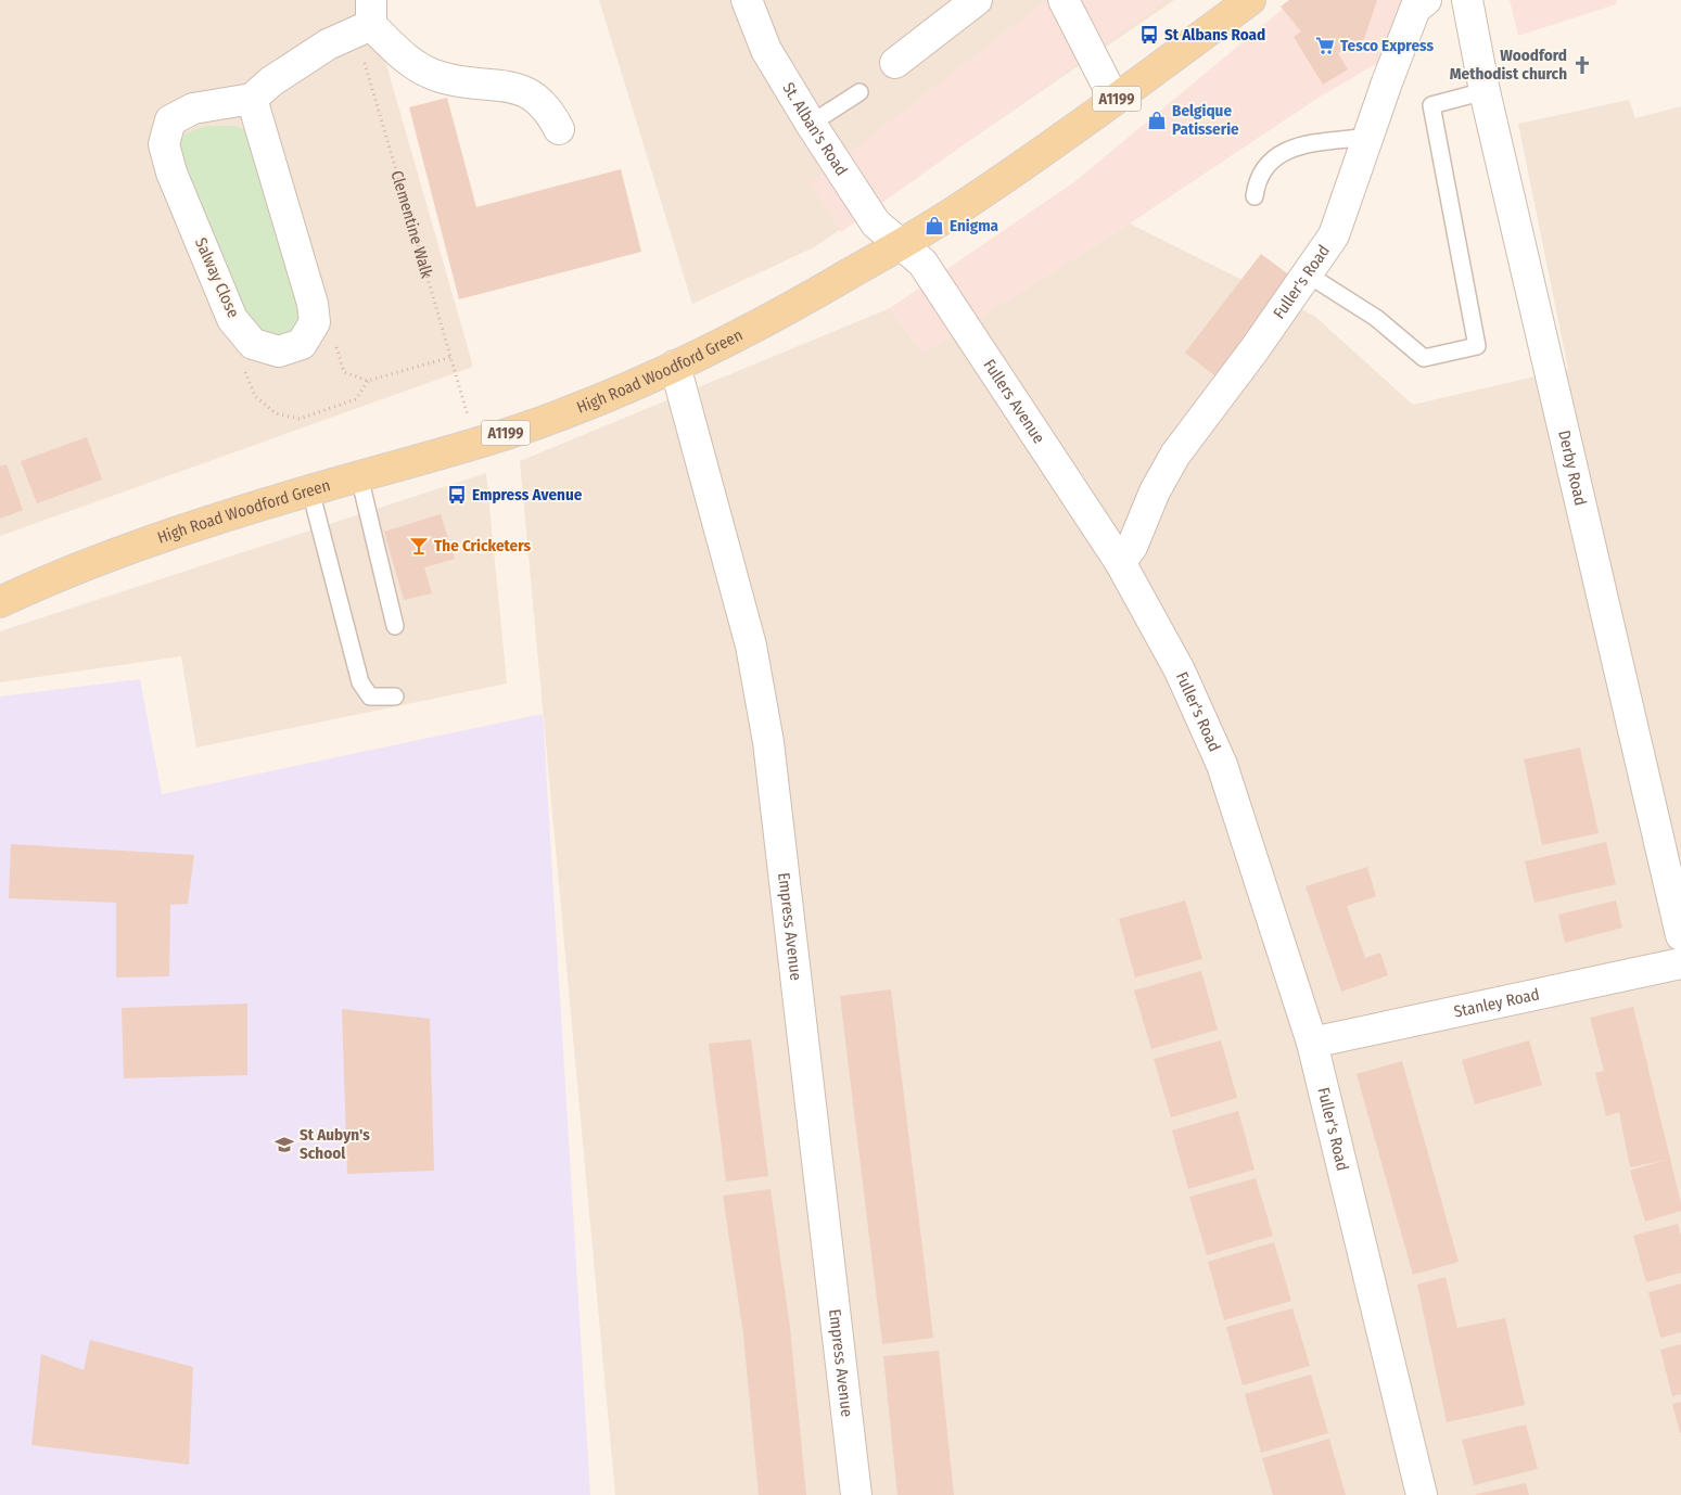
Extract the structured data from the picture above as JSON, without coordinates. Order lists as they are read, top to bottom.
{
  "streets": {
    "main road": ["A1199", "High Road Woodford Green"],
    "street": [
      "St. Alban's Road",
      "Salway Close",
      "Fuller's Road",
      "Fullers Avenue",
      "Derby Road",
      "Empress Avenue",
      "Stanley Road"
    ],
    "path": ["Clementine Walk"]
  },
  "crossings": [
    ["St. Alban's Road", "High Road Woodford Green"],
    ["St. Alban's Road", "Fullers Avenue"],
    ["Fuller's Road", "Fullers Avenue"],
    ["Fuller's Road", "Stanley Road"],
    ["High Road Woodford Green", "Fullers Avenue"],
    ["High Road Woodford Green", "Empress Avenue"]
  ],
  "places": {
    "bus stop": ["St Albans Road", "Empress Avenue"],
    "supermarket": ["Tesco Express"],
    "church": ["Woodford Methodist church"],
    "shop": ["Belgique Patisserie", "Enigma"],
    "bar": ["The Cricketers"],
    "school or university": ["St Aubyn's School"]
  }
}
